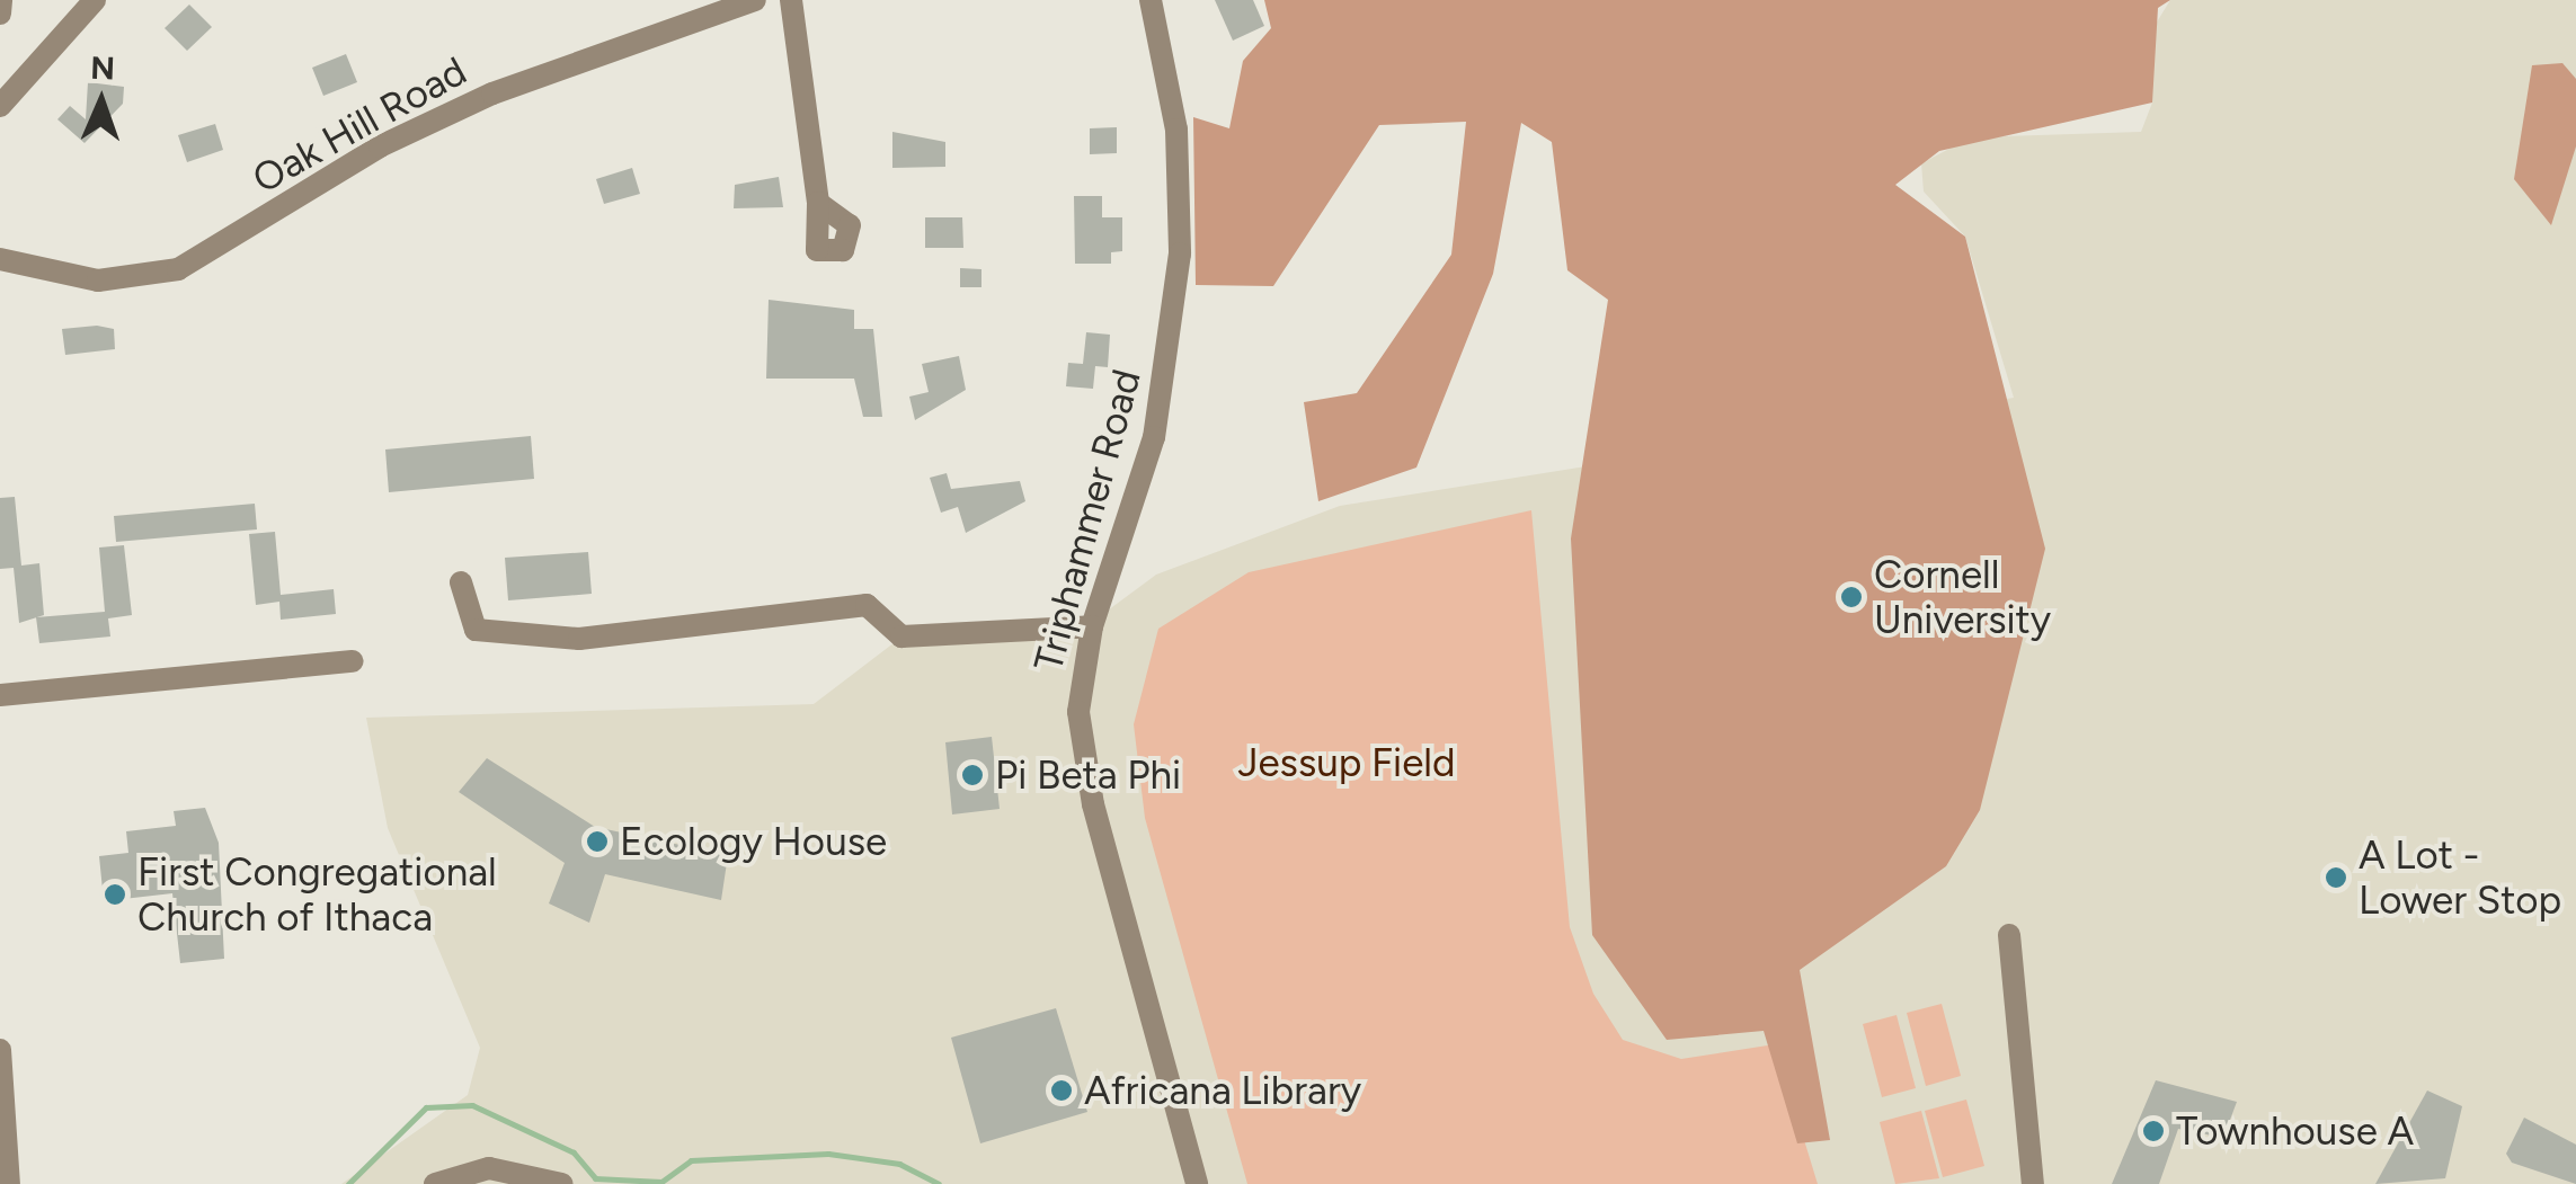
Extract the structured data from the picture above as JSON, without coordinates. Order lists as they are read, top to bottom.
{
  "streets": {
    "street": ["Oak Hill Road", "Triphammer Road"]
  },
  "parks": ["Jessup Field"],
  "places": [
    "Cornell University",
    "Pi Beta Phi",
    "Ecology House",
    "A Lot - Lower Stop",
    "First Congregational Church of Ithaca",
    "Africana Library",
    "Townhouse A"
  ],
  "north": "top"
}
